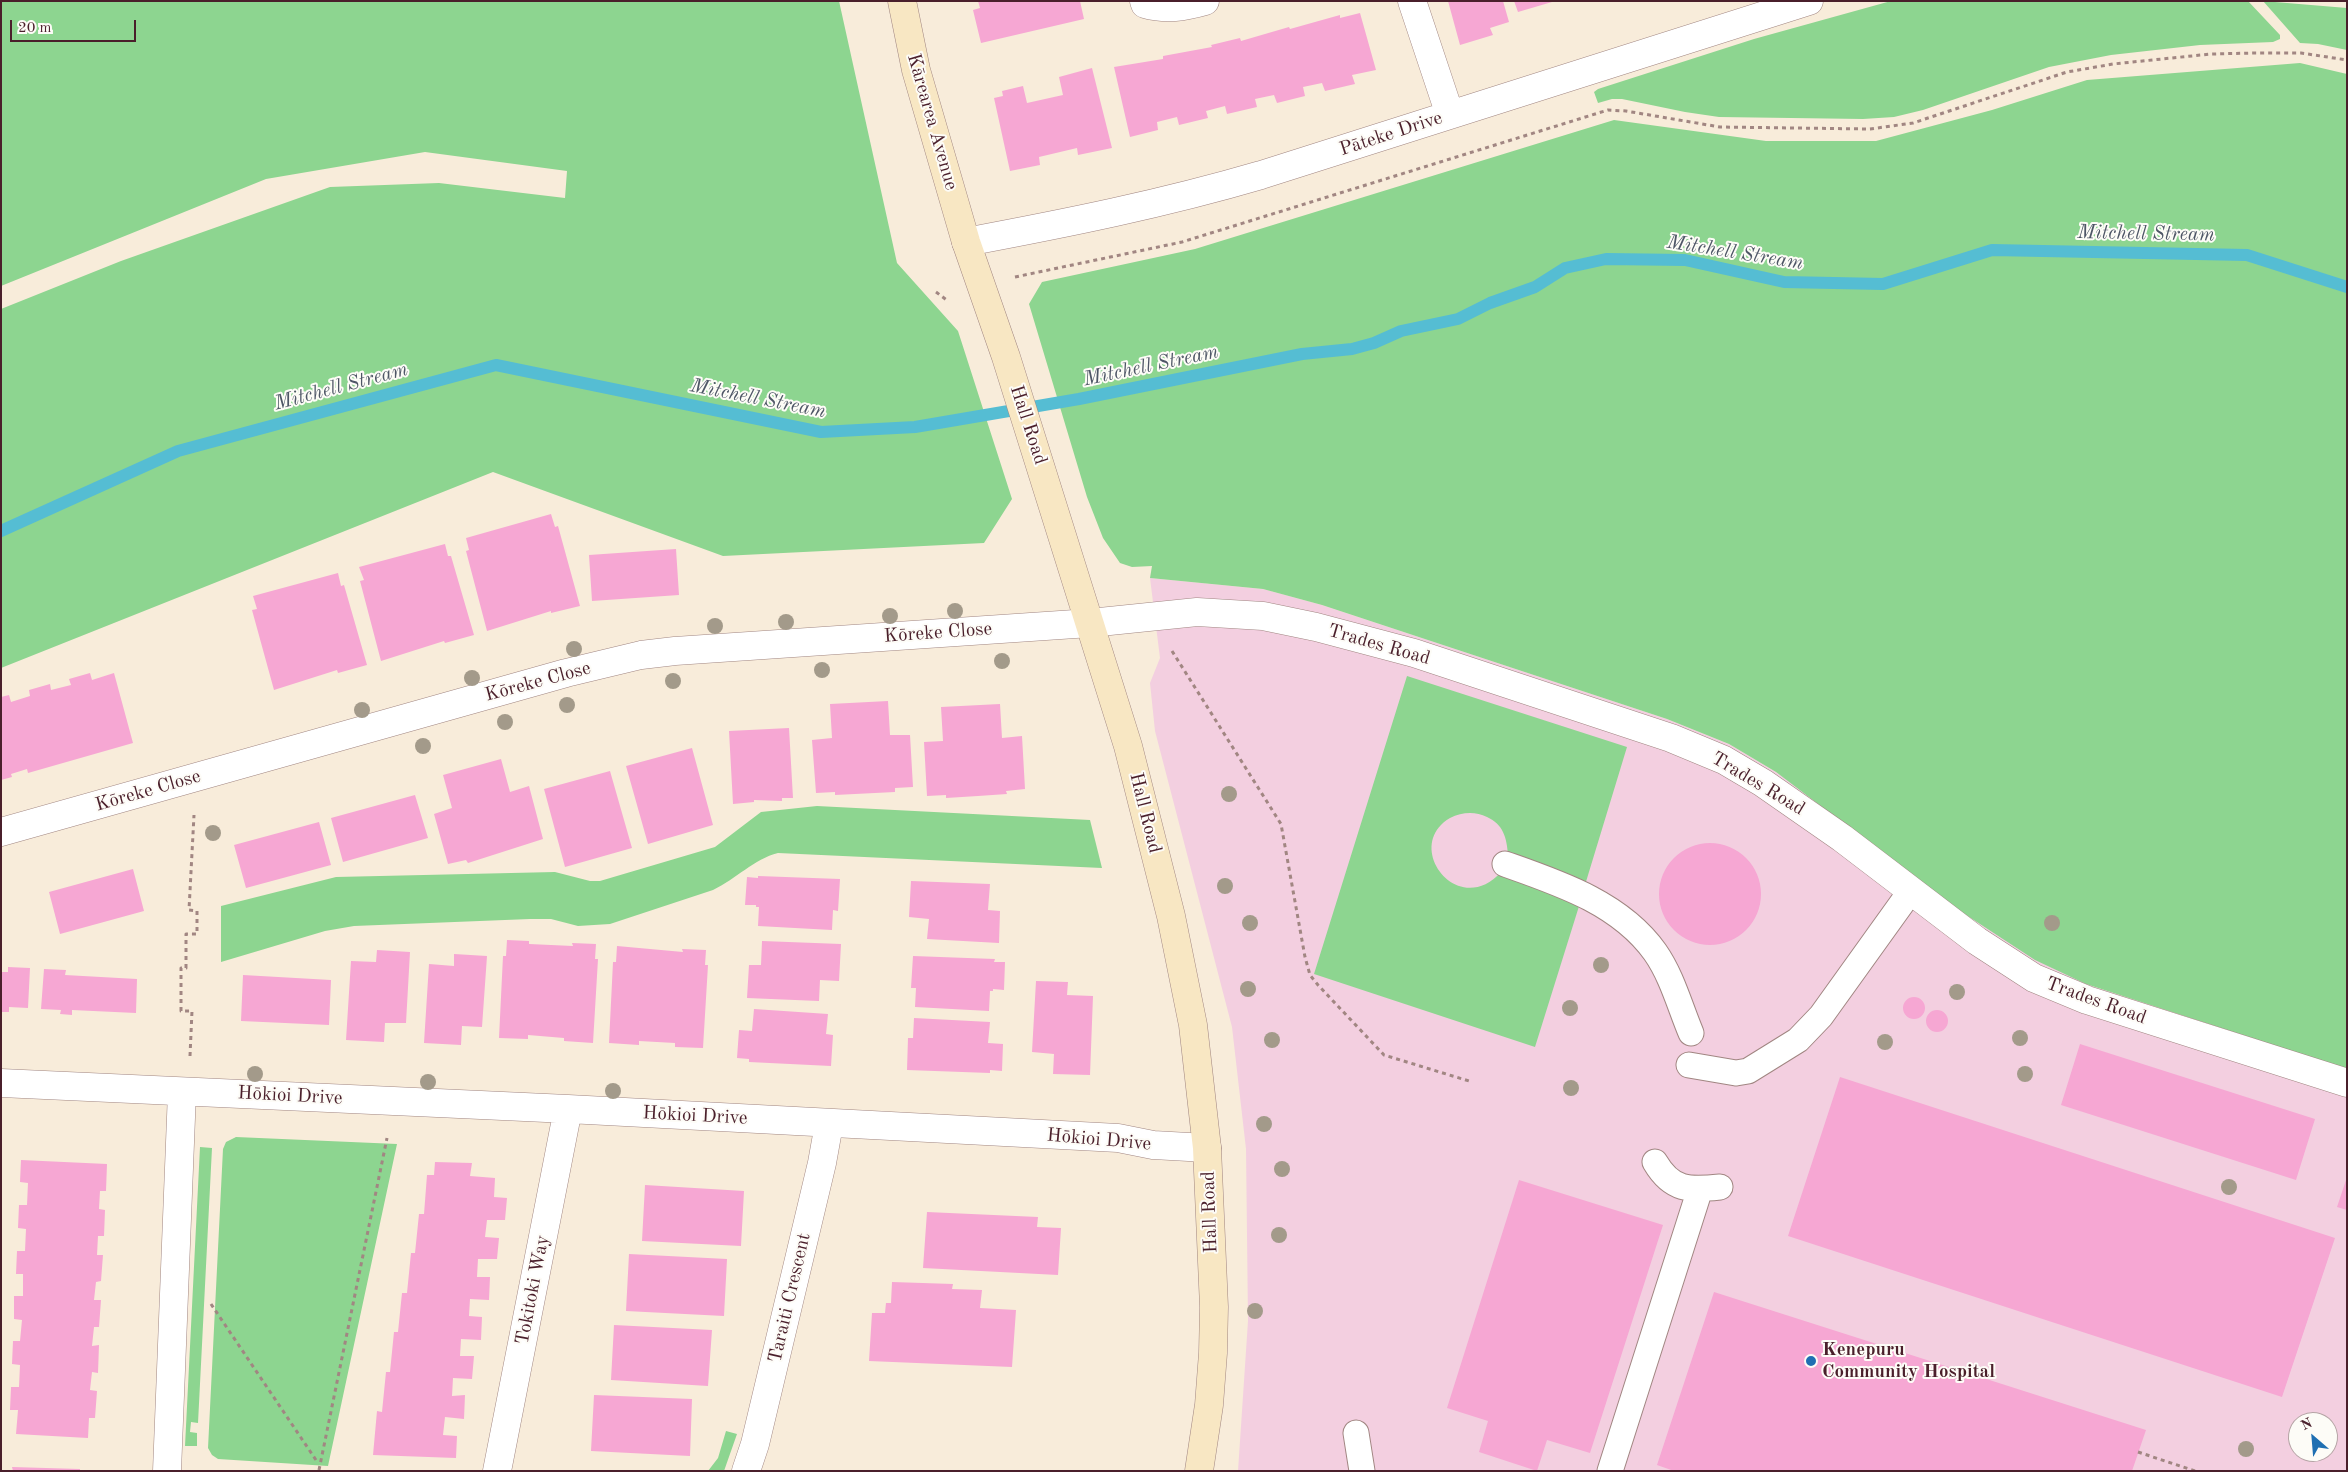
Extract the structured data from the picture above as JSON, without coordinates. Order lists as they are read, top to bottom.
{
  "streets": {
    "street": [
      "Kārearea Avenue",
      "Pāteke Drive",
      "Hall Road",
      "Kōreke Close",
      "Trades Road",
      "Hōkioi Drive",
      "Tokitoki Way",
      "Taraiti Crescent"
    ]
  },
  "crossings": [
    ["Kārearea Avenue", "Pāteke Drive"],
    ["Kārearea Avenue", "Hall Road"],
    ["Pāteke Drive", "Hall Road"],
    ["Hall Road", "Kōreke Close"],
    ["Hall Road", "Trades Road"],
    ["Hall Road", "Hōkioi Drive"],
    ["Kōreke Close", "Trades Road"],
    ["Hōkioi Drive", "Tokitoki Way"],
    ["Hōkioi Drive", "Taraiti Crescent"]
  ],
  "water": ["Mitchell Stream"],
  "places": ["Kenepuru Community Hospital"],
  "scale_bar": "20 m",
  "north": "top left"
}
